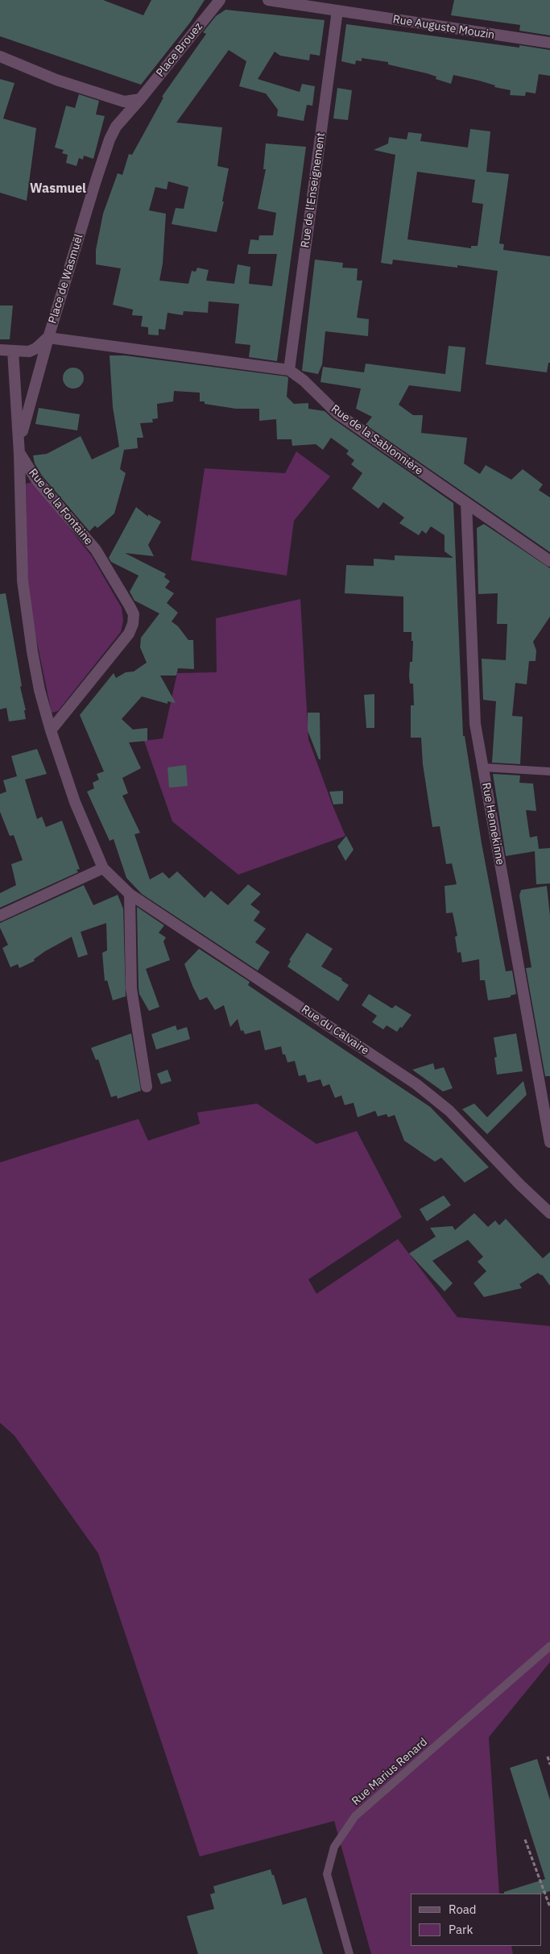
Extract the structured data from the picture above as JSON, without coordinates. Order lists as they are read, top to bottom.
{
  "streets": {
    "street": [
      "Rue Auguste Mouzin",
      "Place Brouez",
      "Rue de l'Enseignement",
      "Place de Wasmuël",
      "Rue de la Sablonnière",
      "Rue de la Fontaine",
      "Rue Hennekinne",
      "Rue du Calvaire"
    ],
    "lane": ["Rue Marius Renard"]
  },
  "crossings": [
    ["Rue Auguste Mouzin", "Rue de l'Enseignement"],
    ["Place Brouez", "Place de Wasmuël"],
    ["Rue de l'Enseignement", "Rue de la Sablonnière"],
    ["Place de Wasmuël", "Rue de la Fontaine"],
    ["Rue de la Sablonnière", "Rue Hennekinne"],
    ["Rue de la Fontaine", "Rue du Calvaire"]
  ],
  "districts": ["Wasmuel"],
  "legend": ["Road", "Park"]
}
